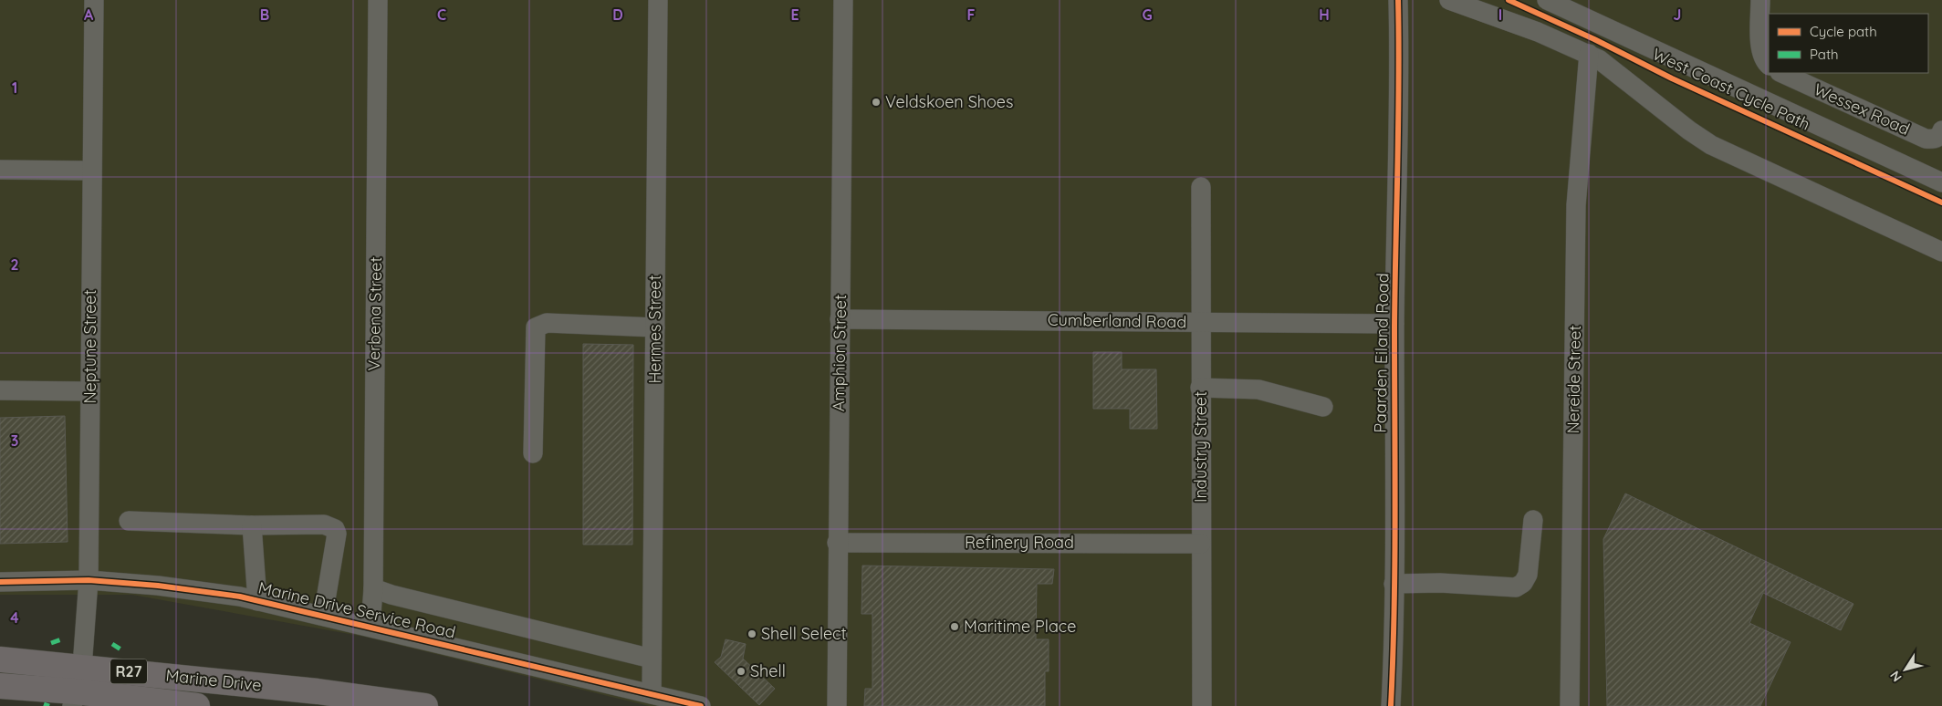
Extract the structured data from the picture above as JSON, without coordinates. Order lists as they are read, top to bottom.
{
  "streets": {
    "main road": ["R27", "Marine Drive"],
    "street": [
      "Wessex Road",
      "Verbena Street",
      "Cumberland Road",
      "Hermes Street",
      "Neptune Street",
      "Amphion Street",
      "Paarden Eiland Road",
      "Nereide Street",
      "Industry Street",
      "Refinery Road",
      "Marine Drive Service Road"
    ],
    "cycle path": ["West Coast Cycle Path"]
  },
  "crossings": [
    ["Verbena Street", "Marine Drive Service Road"],
    ["Cumberland Road", "Amphion Street"],
    ["Cumberland Road", "Paarden Eiland Road"],
    ["Cumberland Road", "Industry Street"],
    ["Hermes Street", "Marine Drive Service Road"],
    ["Neptune Street", "Marine Drive Service Road"],
    ["Neptune Street", "Marine Drive"],
    ["Amphion Street", "Refinery Road"],
    ["Industry Street", "Refinery Road"]
  ],
  "places": [
    "Veldskoen Shoes",
    "Maritime Place",
    "Shell Select",
    "Shell"
  ],
  "legend": ["Cycle path", "Path"],
  "north": "bottom left",
  "grid": {
    "columns": [
      "A",
      "B",
      "C",
      "D",
      "E",
      "F",
      "G",
      "H",
      "I",
      "J"
    ],
    "rows": [
      "1",
      "2",
      "3",
      "4"
    ]
  }
}
